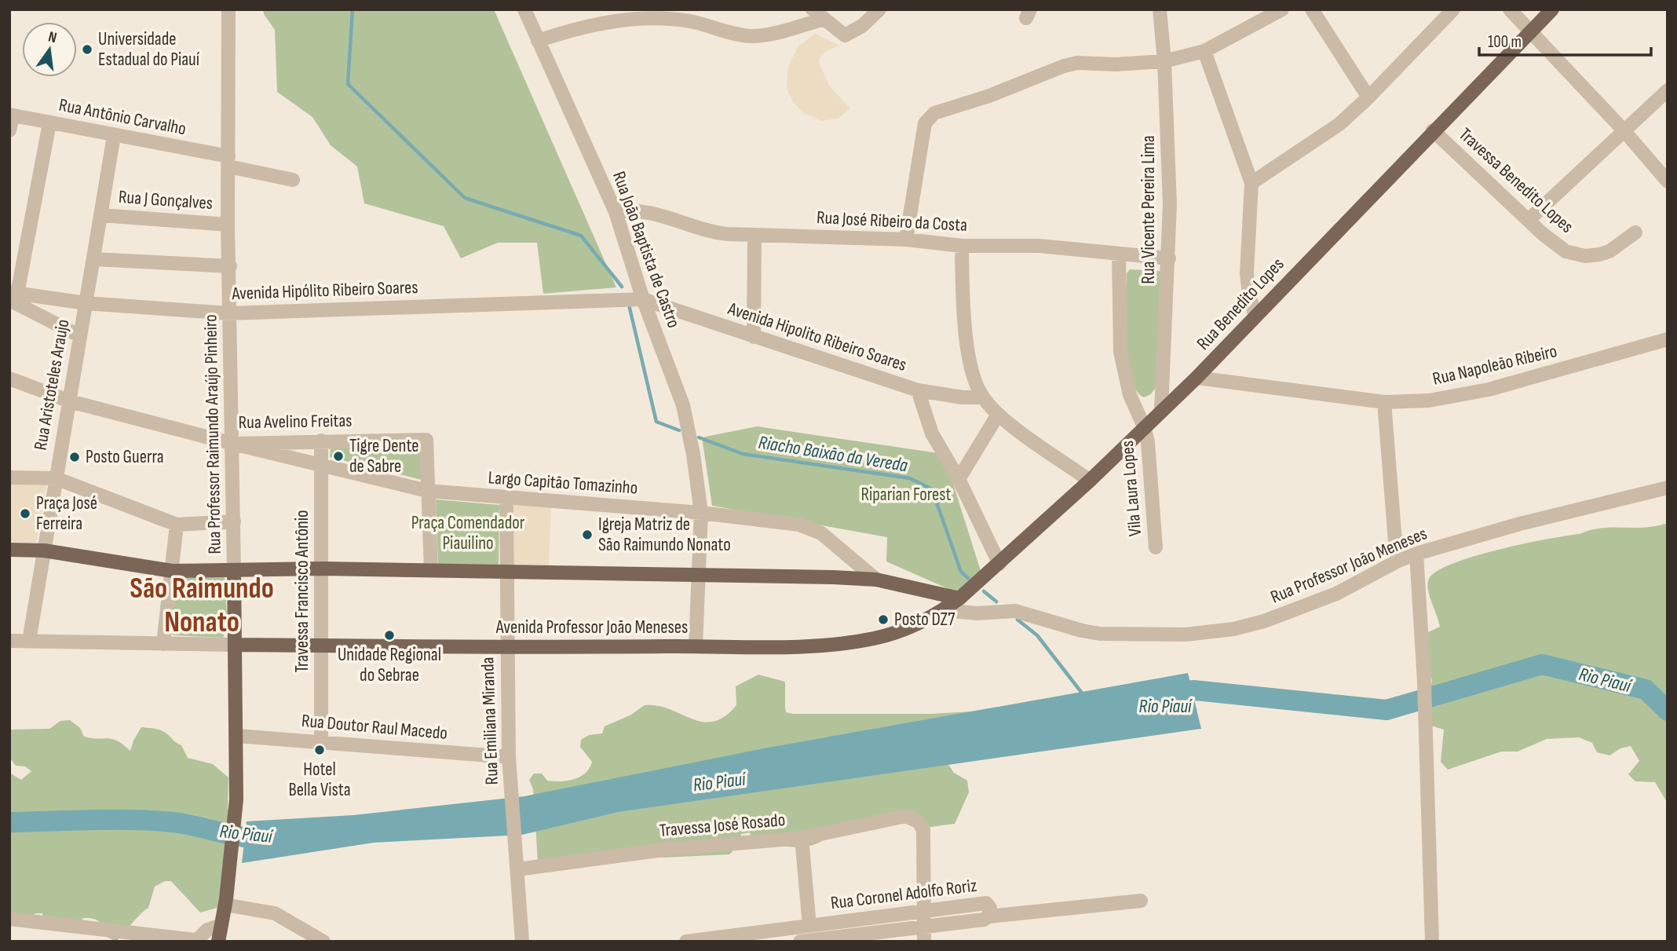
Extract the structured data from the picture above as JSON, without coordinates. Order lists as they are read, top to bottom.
{
  "streets": {
    "main road": ["Rua Benedito Lopes", "Rua Professor Raimundo Araújo Pinheiro", "Avenida Professor João Meneses"],
    "street": [
      "Rua Antônio Carvalho",
      "Travessa Benedito Lopes",
      "Rua J Gonçalves",
      "Rua Vicente Pereira Lima",
      "Rua José Ribeiro da Costa",
      "Rua João Baptista de Castro",
      "Avenida Hipólito Ribeiro Soares",
      "Avenida Hipolito Ribeiro Soares",
      "Rua Napoleão Ribeiro",
      "Rua Aristoteles Araujo",
      "Rua Avelino Freitas",
      "Largo Capitão Tomazinho",
      "Vila Laura Lopes",
      "Rua Professor João Meneses",
      "Travessa Francisco Antônio",
      "Rua Emiliana Miranda",
      "Rua Doutor Raul Macedo",
      "Travessa José Rosado",
      "Rua Coronel Adolfo Roriz"
    ]
  },
  "crossings": [
    ["Rua Antônio Carvalho", "Rua Aristoteles Araujo"],
    ["Rua Antônio Carvalho", "Rua Professor Raimundo Araújo Pinheiro"],
    ["Travessa Benedito Lopes", "Rua Benedito Lopes"],
    ["Rua J Gonçalves", "Rua Aristoteles Araujo"],
    ["Rua J Gonçalves", "Rua Professor Raimundo Araújo Pinheiro"],
    ["Rua Vicente Pereira Lima", "Rua José Ribeiro da Costa"],
    ["Rua Vicente Pereira Lima", "Rua Benedito Lopes"],
    ["Rua José Ribeiro da Costa", "Rua João Baptista de Castro"],
    ["Rua José Ribeiro da Costa", "Vila Laura Lopes"],
    ["Rua João Baptista de Castro", "Avenida Hipólito Ribeiro Soares"],
    ["Rua João Baptista de Castro", "Avenida Hipolito Ribeiro Soares"],
    ["Rua João Baptista de Castro", "Largo Capitão Tomazinho"],
    ["Rua João Baptista de Castro", "Avenida Professor João Meneses"],
    ["Avenida Hipólito Ribeiro Soares", "Avenida Hipolito Ribeiro Soares"],
    ["Avenida Hipólito Ribeiro Soares", "Rua Aristoteles Araujo"],
    ["Avenida Hipólito Ribeiro Soares", "Rua Professor Raimundo Araújo Pinheiro"],
    ["Rua Benedito Lopes", "Rua Napoleão Ribeiro"],
    ["Rua Benedito Lopes", "Vila Laura Lopes"],
    ["Rua Benedito Lopes", "Rua Professor João Meneses"],
    ["Rua Benedito Lopes", "Avenida Professor João Meneses"],
    ["Rua Aristoteles Araujo", "Rua Avelino Freitas"],
    ["Rua Avelino Freitas", "Rua Professor Raimundo Araújo Pinheiro"],
    ["Rua Avelino Freitas", "Largo Capitão Tomazinho"],
    ["Rua Avelino Freitas", "Travessa Francisco Antônio"],
    ["Rua Professor Raimundo Araújo Pinheiro", "Largo Capitão Tomazinho"],
    ["Rua Professor Raimundo Araújo Pinheiro", "Avenida Professor João Meneses"],
    ["Rua Professor Raimundo Araújo Pinheiro", "Rua Doutor Raul Macedo"],
    ["Largo Capitão Tomazinho", "Travessa Francisco Antônio"],
    ["Largo Capitão Tomazinho", "Rua Emiliana Miranda"],
    ["Rua Professor João Meneses", "Avenida Professor João Meneses"],
    ["Travessa Francisco Antônio", "Avenida Professor João Meneses"],
    ["Travessa Francisco Antônio", "Rua Doutor Raul Macedo"],
    ["Avenida Professor João Meneses", "Rua Emiliana Miranda"],
    ["Rua Emiliana Miranda", "Rua Doutor Raul Macedo"],
    ["Rua Emiliana Miranda", "Travessa José Rosado"],
    ["Travessa José Rosado", "Rua Coronel Adolfo Roriz"]
  ],
  "districts": ["São Raimundo Nonato"],
  "water": ["Riacho Baixão da Vereda", "Rio Piauí"],
  "parks": ["Riparian Forest", "Praça Comendador Piauilino"],
  "places": [
    "Universidade Estadual do Piauí",
    "Tigre Dente de Sabre",
    "Posto Guerra",
    "Praça José Ferreira",
    "Igreja Matriz de São Raimundo Nonato",
    "Posto DZ7",
    "Unidade Regional do Sebrae",
    "Hotel Bella Vista"
  ],
  "scale_bar": "100 m",
  "north": "top"
}
